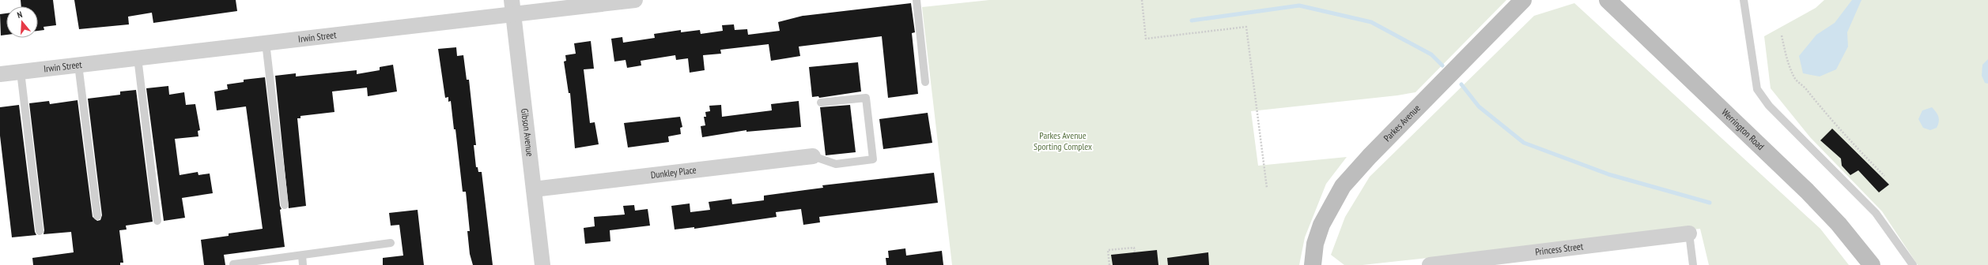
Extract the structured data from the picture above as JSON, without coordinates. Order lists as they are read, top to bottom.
{
  "streets": {
    "main road": ["Parkes Avenue", "Werrington Road"],
    "street": [
      "Irwin Street",
      "Gibson Avenue",
      "Dunkley Place",
      "Princess Street"
    ]
  },
  "crossings": [
    ["Irwin Street", "Gibson Avenue"],
    ["Gibson Avenue", "Dunkley Place"]
  ],
  "parks": ["Parkes Avenue Sporting Complex"],
  "north": "top"
}
